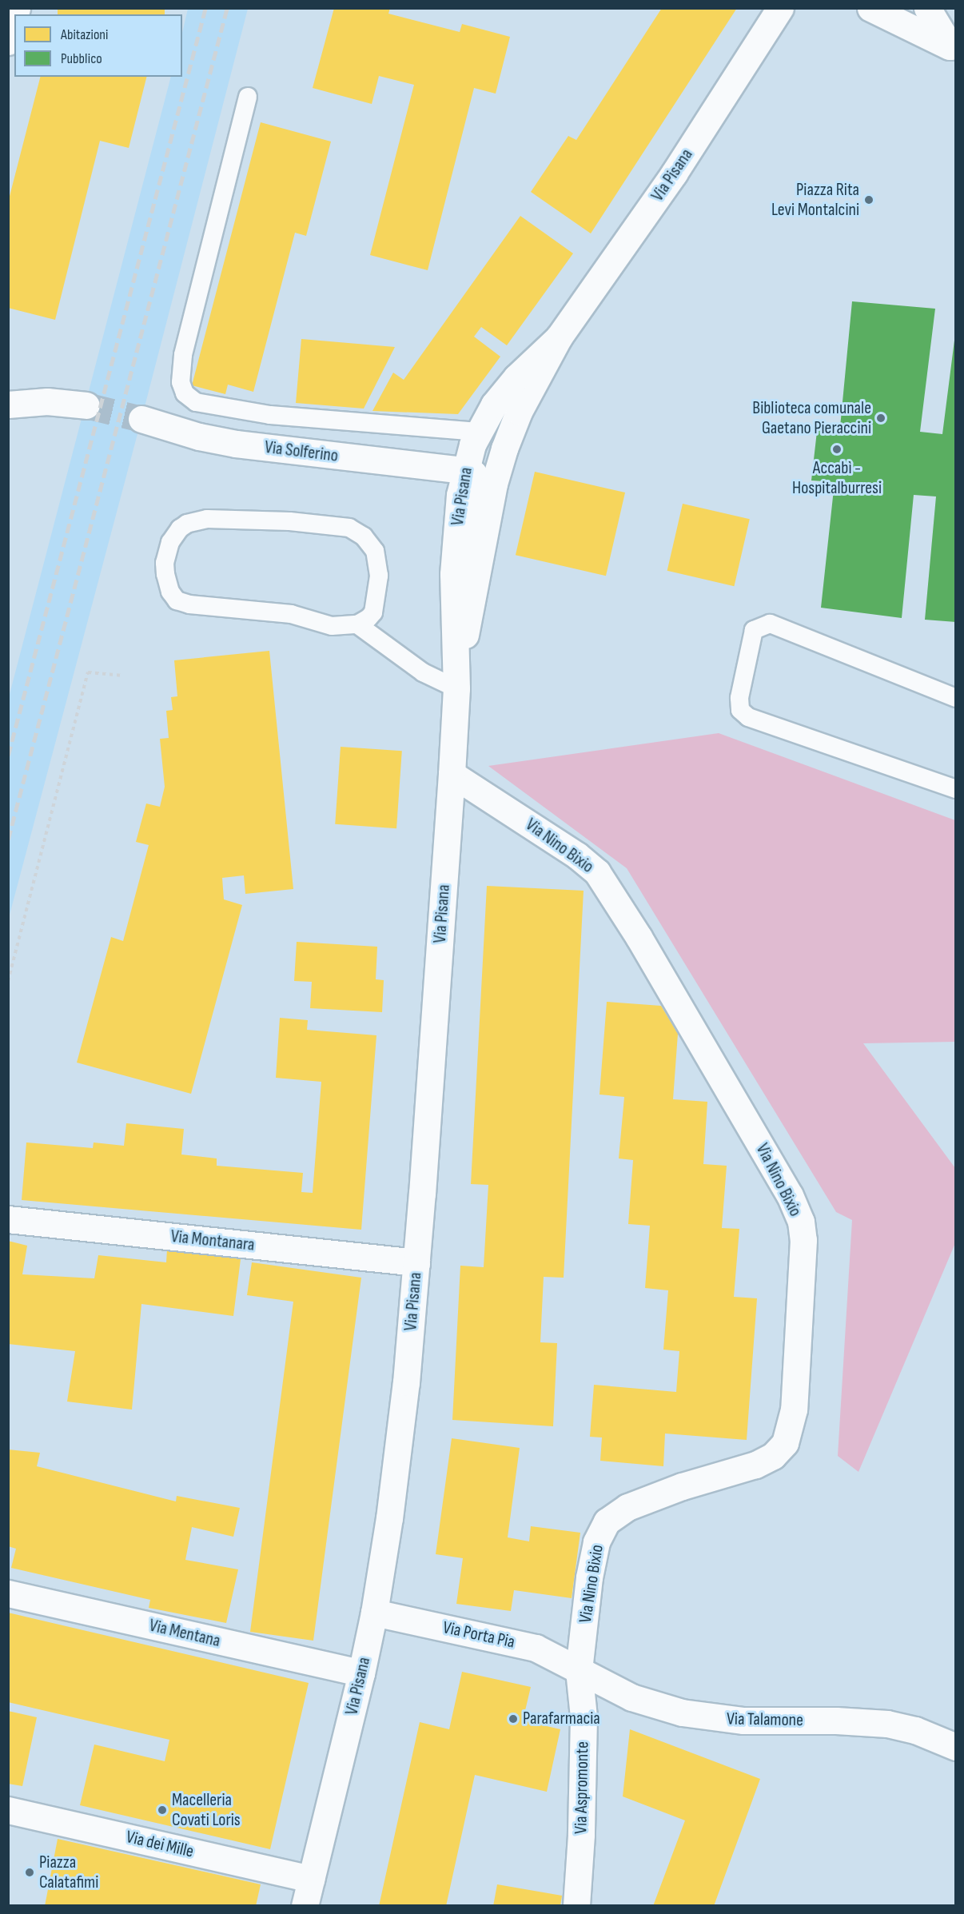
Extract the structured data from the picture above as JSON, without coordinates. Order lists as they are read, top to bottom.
{
  "streets": {
    "street": [
      "Via Pisana",
      "Via Solferino",
      "Via Nino Bixio",
      "Via Montanara",
      "Via Mentana",
      "Via Porta Pia",
      "Via Talamone",
      "Via Aspromonte",
      "Via dei Mille"
    ]
  },
  "crossings": [
    ["Via Pisana", "Via Solferino"],
    ["Via Pisana", "Via Nino Bixio"],
    ["Via Pisana", "Via Montanara"],
    ["Via Pisana", "Via Mentana"],
    ["Via Pisana", "Via Porta Pia"],
    ["Via Pisana", "Via dei Mille"],
    ["Via Nino Bixio", "Via Porta Pia"],
    ["Via Nino Bixio", "Via Talamone"],
    ["Via Nino Bixio", "Via Aspromonte"],
    ["Via Porta Pia", "Via Talamone"],
    ["Via Porta Pia", "Via Aspromonte"],
    ["Via Talamone", "Via Aspromonte"]
  ],
  "places": [
    "Piazza Rita Levi Montalcini",
    "Biblioteca comunale Gaetano Pieraccini",
    "Accabì - Hospitalburresi",
    "Parafarmacia",
    "Macelleria Covati Loris",
    "Piazza Calatafimi"
  ],
  "legend": ["Abitazioni", "Pubblico"]
}
